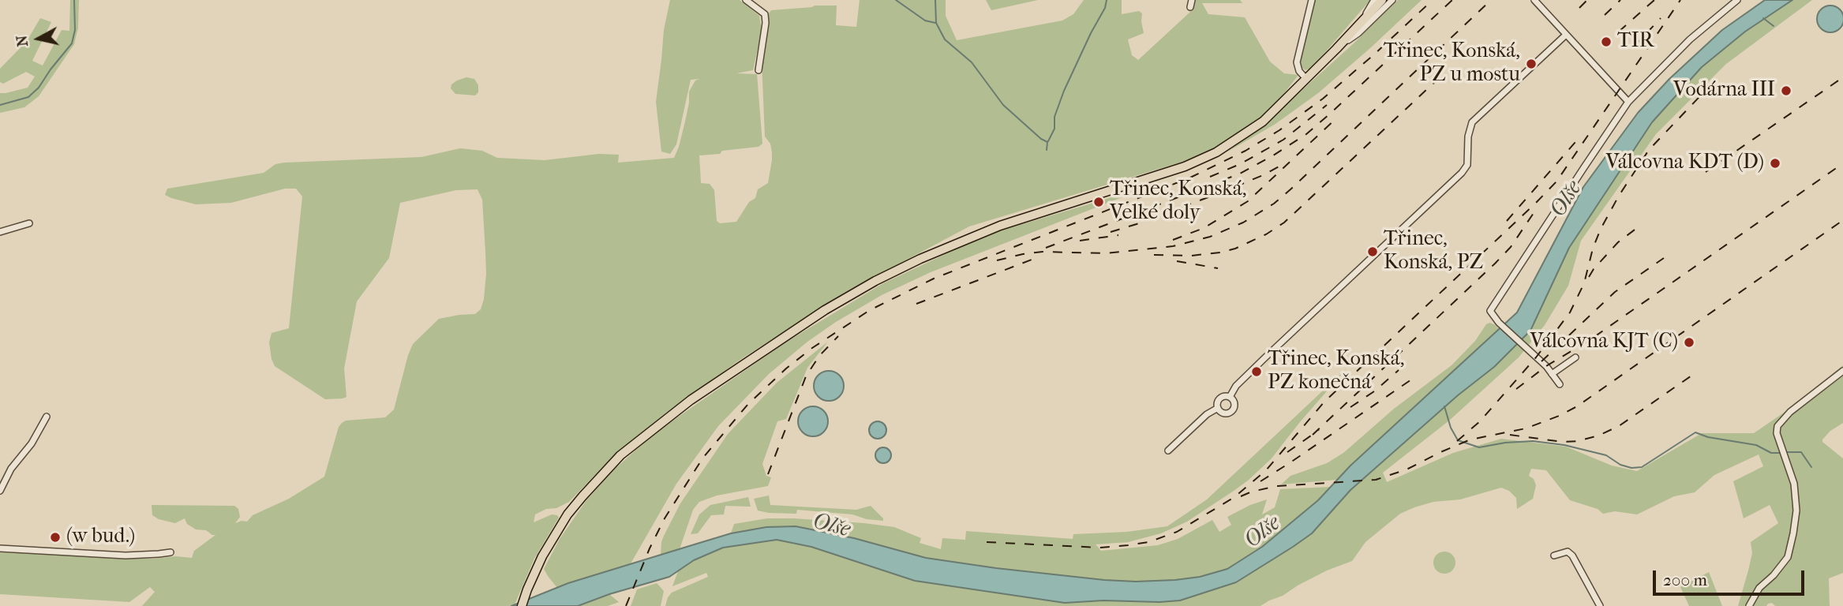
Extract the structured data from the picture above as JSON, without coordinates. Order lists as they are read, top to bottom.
{
  "water": ["Olše"],
  "places": [
    "TIR",
    "Třinec, Konská, PZ u mostu",
    "Vodárna III",
    "Válcovna KDT (D)",
    "Třinec, Konská, Velké doly",
    "Třinec, Konská, PZ",
    "Válcovna KJT (C)",
    "Třinec, Konská, PZ konečná",
    "(w bud.)"
  ],
  "scale_bar": "200 m",
  "north": "left"
}
